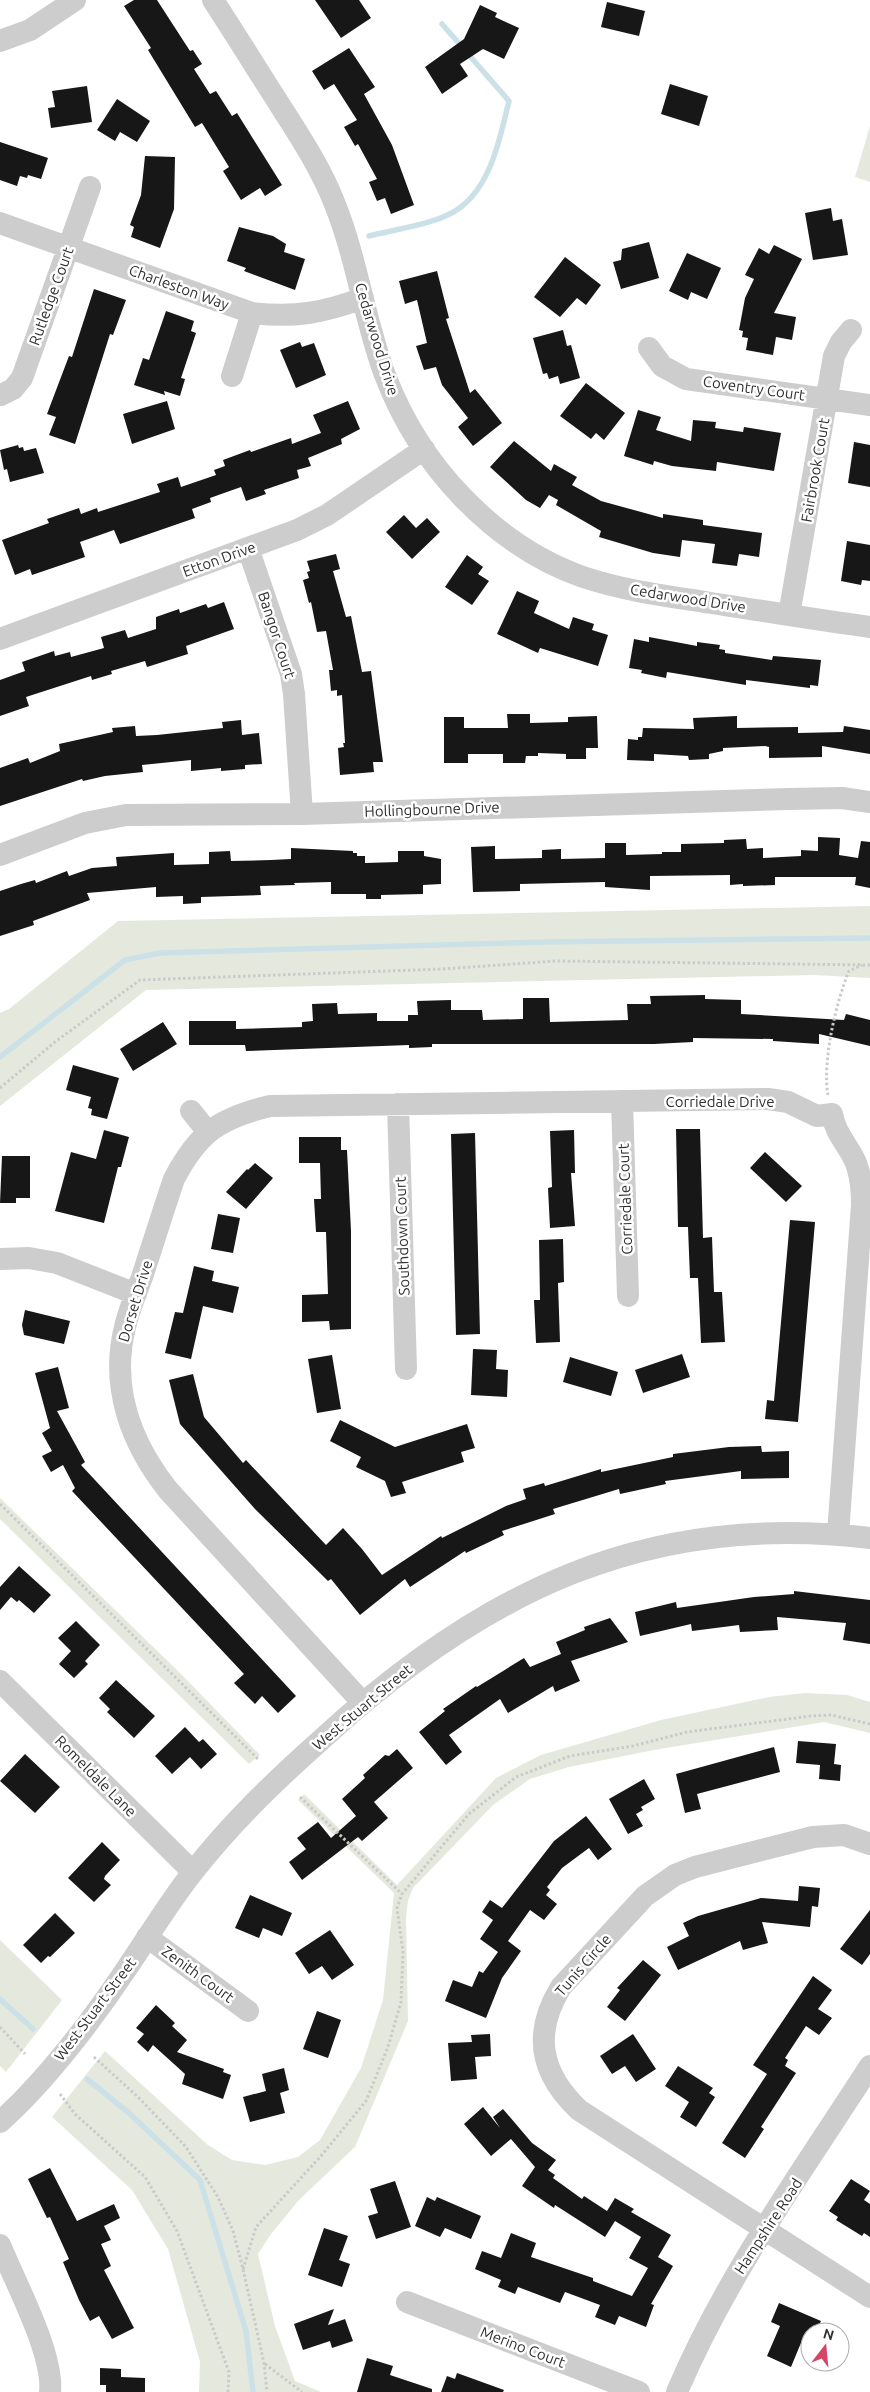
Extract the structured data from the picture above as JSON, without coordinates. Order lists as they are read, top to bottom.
{
  "streets": {
    "street": [
      "Charleston Way",
      "Rutledge Court",
      "Cedarwood Drive",
      "Coventry Court",
      "Fairbrook Court",
      "Etton Drive",
      "Bangor Court",
      "Hollingbourne Drive",
      "Corriedale Drive",
      "Corriedale Court",
      "Southdown Court",
      "Dorset Drive",
      "West Stuart Street",
      "Romeldale Lane",
      "Tunis Circle",
      "Zenith Court",
      "Hampshire Road",
      "Merino Court"
    ]
  },
  "crossings": [
    ["Charleston Way", "Rutledge Court"],
    ["Charleston Way", "Cedarwood Drive"],
    ["Cedarwood Drive", "Fairbrook Court"],
    ["Cedarwood Drive", "Etton Drive"],
    ["Coventry Court", "Fairbrook Court"],
    ["Etton Drive", "Bangor Court"],
    ["Bangor Court", "Hollingbourne Drive"],
    ["Corriedale Drive", "Corriedale Court"],
    ["Corriedale Drive", "Dorset Drive"],
    ["Southdown Court", "Dorset Drive"],
    ["Dorset Drive", "West Stuart Street"],
    ["West Stuart Street", "Romeldale Lane"],
    ["West Stuart Street", "Zenith Court"],
    ["Tunis Circle", "Hampshire Road"]
  ],
  "north": "top"
}
